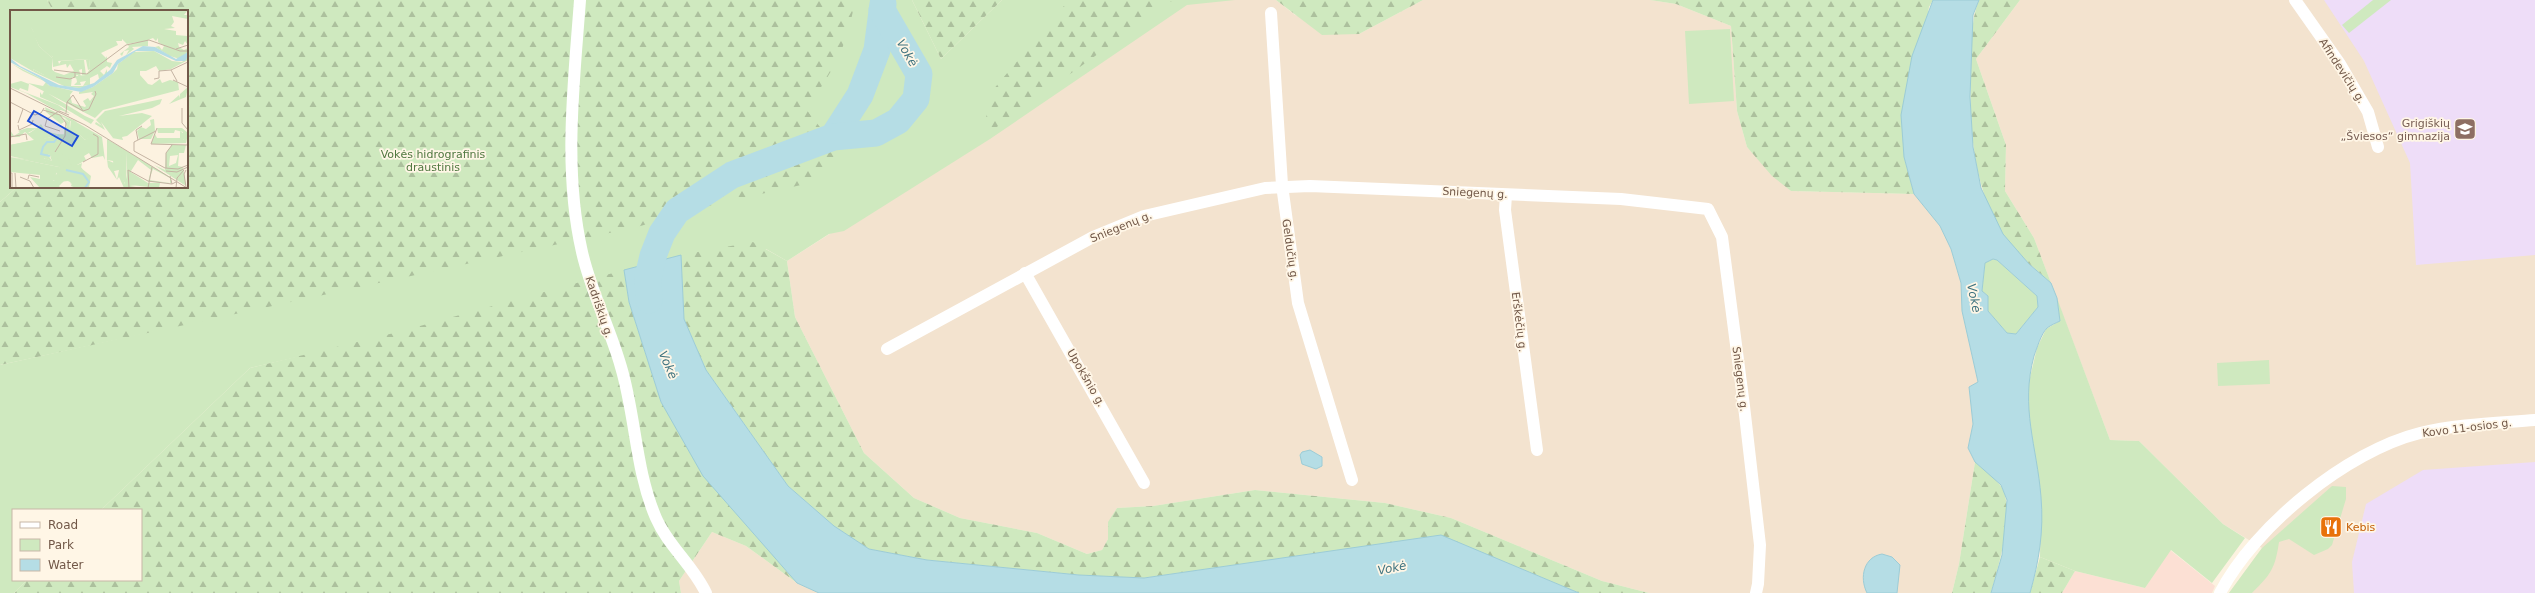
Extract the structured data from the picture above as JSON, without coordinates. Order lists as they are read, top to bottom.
{
  "streets": {
    "street": [
      "Afindevičių g.",
      "Sniegenų g.",
      "Geldučių g.",
      "Kadriškių g.",
      "Erškėčių g.",
      "Upokšnio g.",
      "Kovo 11-osios g."
    ]
  },
  "crossings": [
    ["Sniegenų g.", "Geldučių g."],
    ["Sniegenų g.", "Erškėčių g."],
    ["Sniegenų g.", "Upokšnio g."]
  ],
  "water": ["Vokė"],
  "parks": ["Vokės hidrografinis draustinis"],
  "places": {
    "school or university": ["Grigiškių „Šviesos“ gimnazija"],
    "restaurant": ["Kebis"]
  },
  "legend": ["Road", "Park", "Water"]
}
